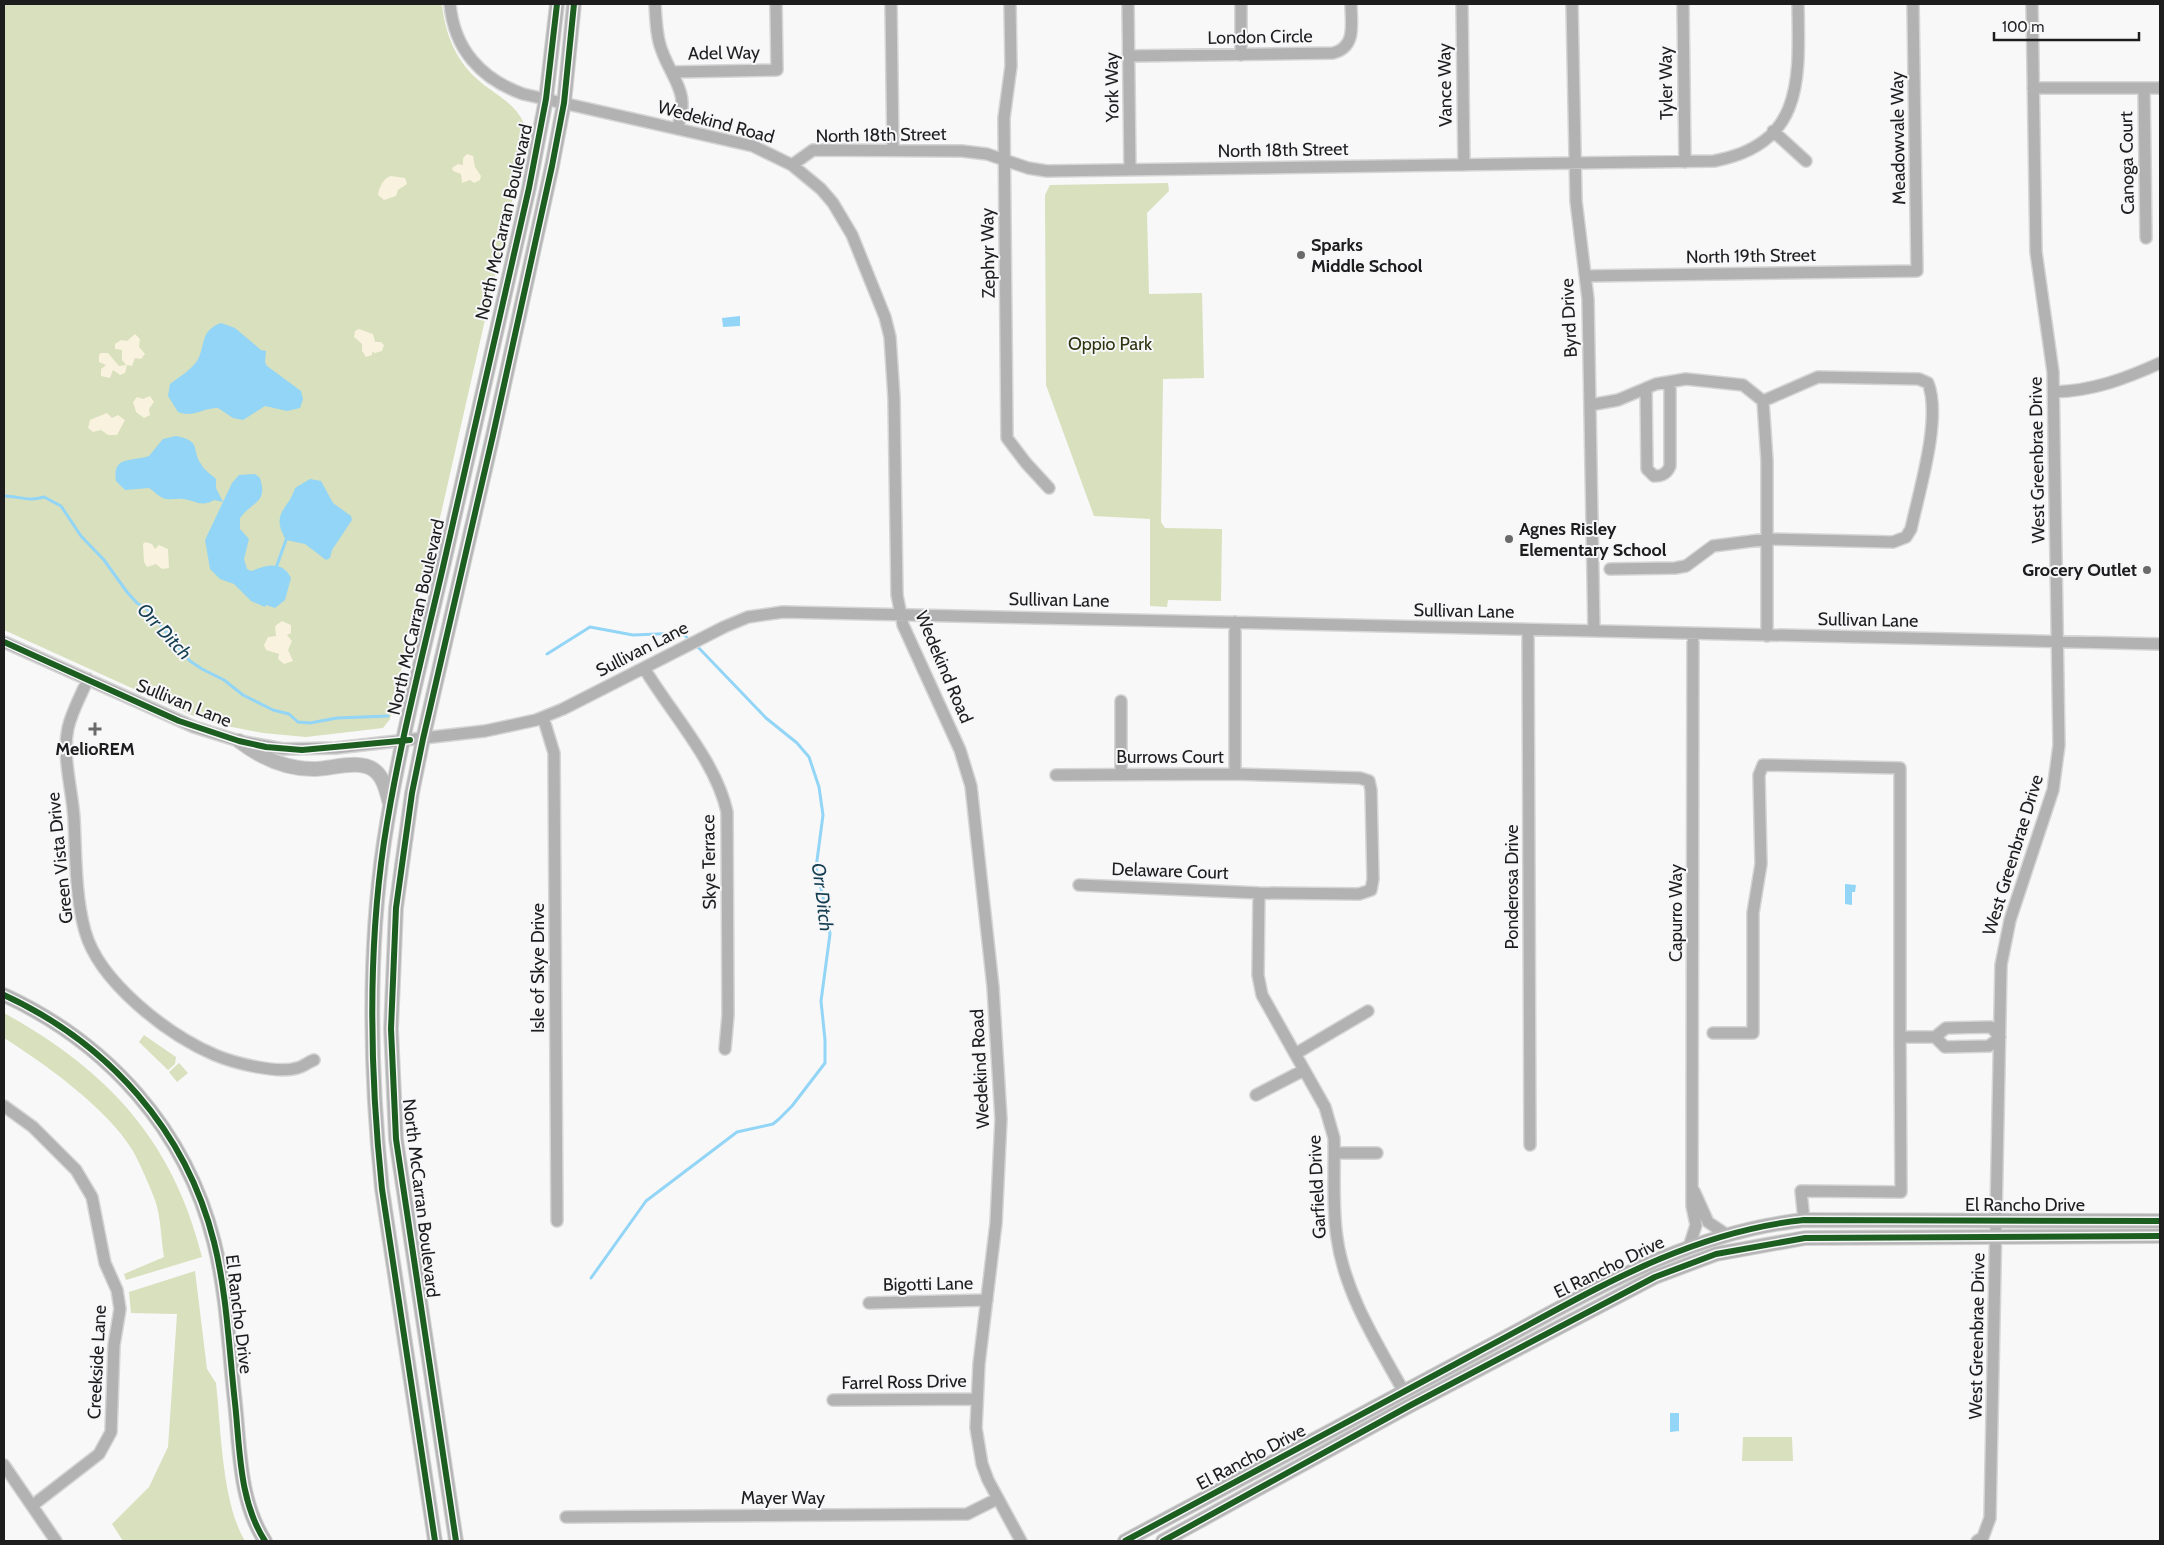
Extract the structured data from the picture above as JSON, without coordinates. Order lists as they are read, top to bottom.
{
  "streets": {
    "main road": ["North McCarran Boulevard", "El Rancho Drive"],
    "street": [
      "London Circle",
      "Adel Way",
      "Tyler Way",
      "Vance Way",
      "York Way",
      "Wedekind Road",
      "North 18th Street",
      "Meadowvale Way",
      "Canoga Court",
      "Zephyr Way",
      "North 19th Street",
      "Byrd Drive",
      "West Greenbrae Drive",
      "Sullivan Lane",
      "Burrows Court",
      "Green Vista Drive",
      "Skye Terrace",
      "Delaware Court",
      "Ponderosa Drive",
      "Capurro Way",
      "Isle of Skye Drive",
      "Garfield Drive",
      "Bigotti Lane",
      "Creekside Lane",
      "Farrel Ross Drive",
      "Mayer Way"
    ]
  },
  "crossings": [
    ["London Circle", "York Way"],
    ["Tyler Way", "North 18th Street"],
    ["Vance Way", "North 18th Street"],
    ["York Way", "North 18th Street"],
    ["Wedekind Road", "North 18th Street"],
    ["Wedekind Road", "North McCarran Boulevard"],
    ["Wedekind Road", "Sullivan Lane"],
    ["Wedekind Road", "Bigotti Lane"],
    ["Wedekind Road", "Farrel Ross Drive"],
    ["Wedekind Road", "Mayer Way"],
    ["North 18th Street", "Zephyr Way"],
    ["North 18th Street", "Byrd Drive"],
    ["Meadowvale Way", "North 19th Street"],
    ["North McCarran Boulevard", "Sullivan Lane"],
    ["North 19th Street", "Byrd Drive"],
    ["Byrd Drive", "Sullivan Lane"],
    ["West Greenbrae Drive", "Sullivan Lane"],
    ["West Greenbrae Drive", "El Rancho Drive"],
    ["Sullivan Lane", "Green Vista Drive"],
    ["Sullivan Lane", "Skye Terrace"],
    ["Sullivan Lane", "Ponderosa Drive"],
    ["Sullivan Lane", "Capurro Way"],
    ["Sullivan Lane", "Isle of Skye Drive"],
    ["Burrows Court", "Delaware Court"],
    ["Burrows Court", "Garfield Drive"],
    ["Delaware Court", "Garfield Drive"],
    ["Capurro Way", "El Rancho Drive"],
    ["Garfield Drive", "El Rancho Drive"]
  ],
  "water": ["Orr Ditch"],
  "parks": ["Oppio Park"],
  "places": {
    "other": ["Sparks Middle School", "Agnes Risley Elementary School", "Grocery Outlet"],
    "health": ["MelioREM"]
  },
  "scale_bar": "100 m"
}
